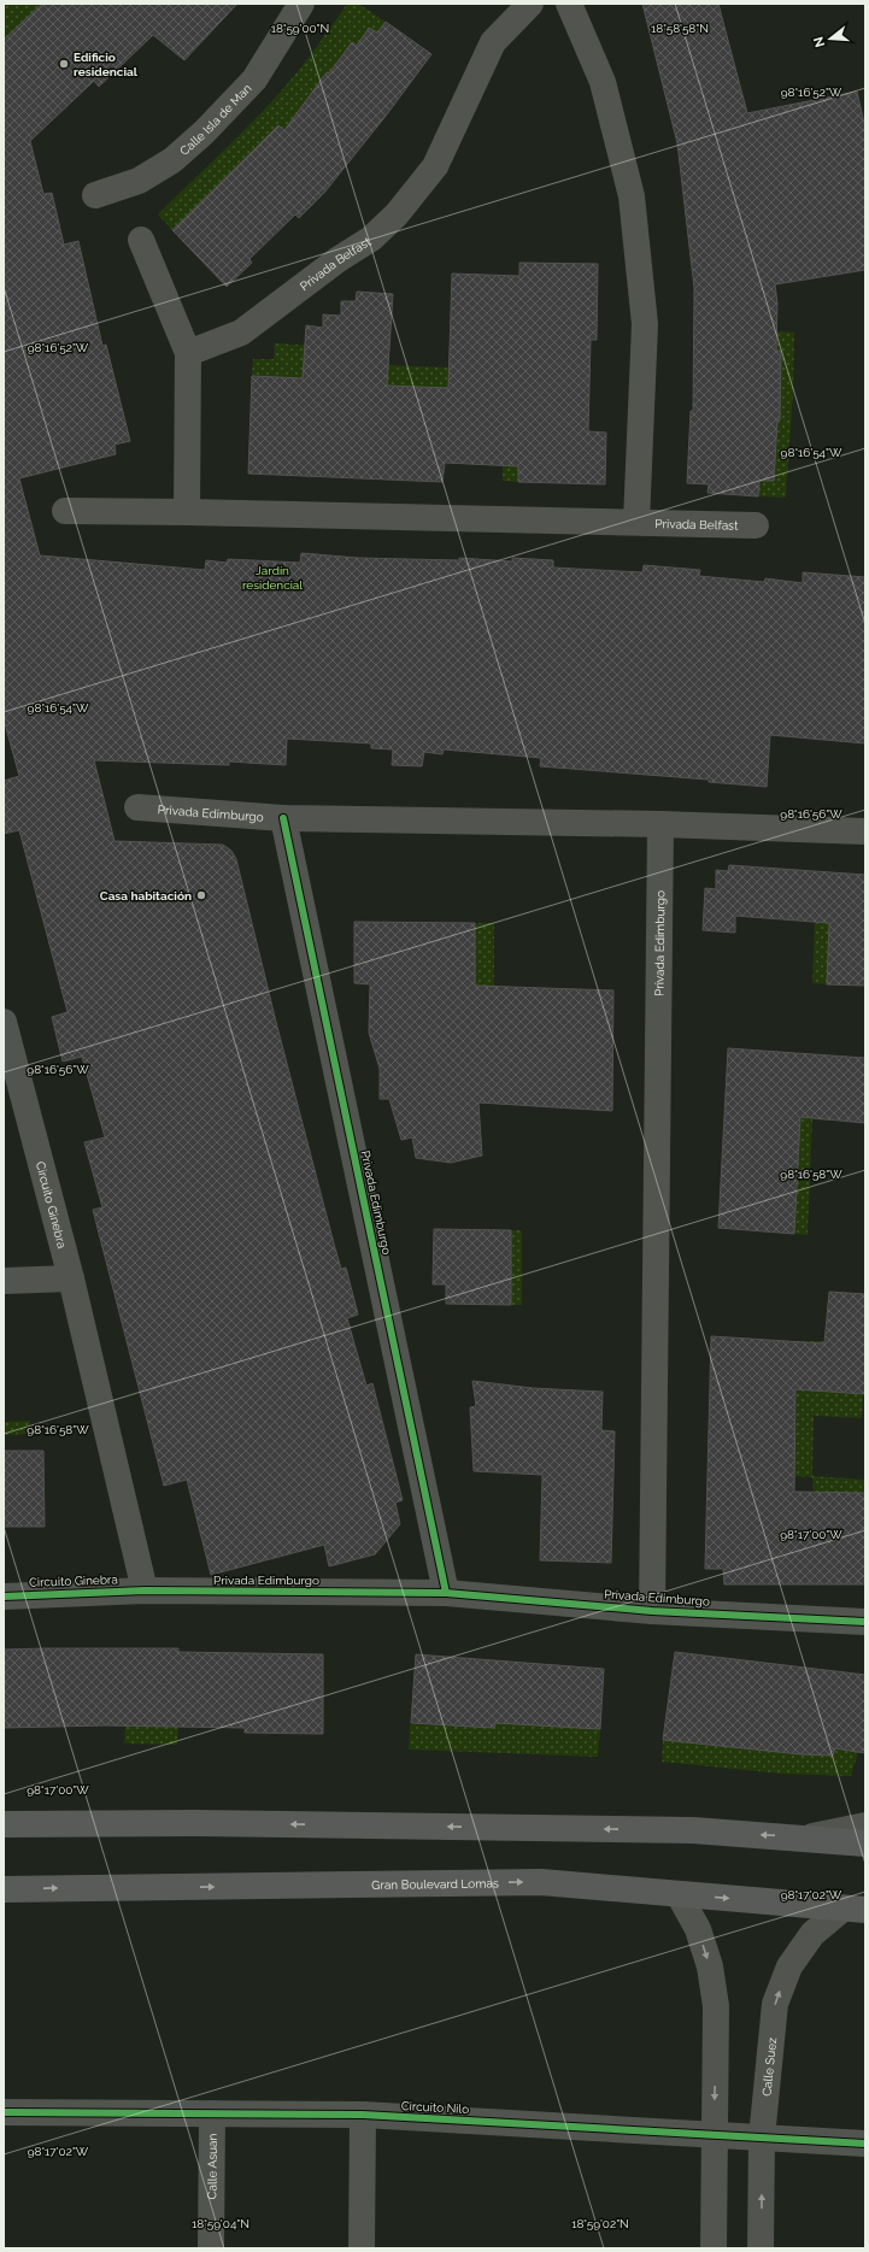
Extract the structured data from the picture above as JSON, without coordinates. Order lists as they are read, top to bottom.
{
  "streets": {
    "main road": ["Gran Boulevard Lomas"],
    "street": [
      "Calle Isla de Man",
      "Privada Belfast",
      "Privada Edimburgo",
      "Circuito Ginebra",
      "Calle Suez",
      "Circuito Nilo",
      "Calle Asuan"
    ]
  },
  "crossings": [
    ["Privada Edimburgo", "Circuito Ginebra"],
    ["Gran Boulevard Lomas", "Calle Suez"],
    ["Calle Suez", "Circuito Nilo"],
    ["Circuito Nilo", "Calle Asuan"]
  ],
  "one_way": ["Calle Suez"],
  "parks": ["Jardín residencial"],
  "places": ["Edificio residencial", "Casa habitación"],
  "north": "left",
  "coordinates": [
    "18°59'00\"N",
    "18°58'58\"N",
    "98°16'52\"W",
    "98°16'54\"W",
    "98°16'56\"W",
    "98°16'58\"W",
    "98°17'00\"W",
    "98°17'02\"W",
    "18°59'04\"N",
    "18°59'02\"N"
  ]
}
